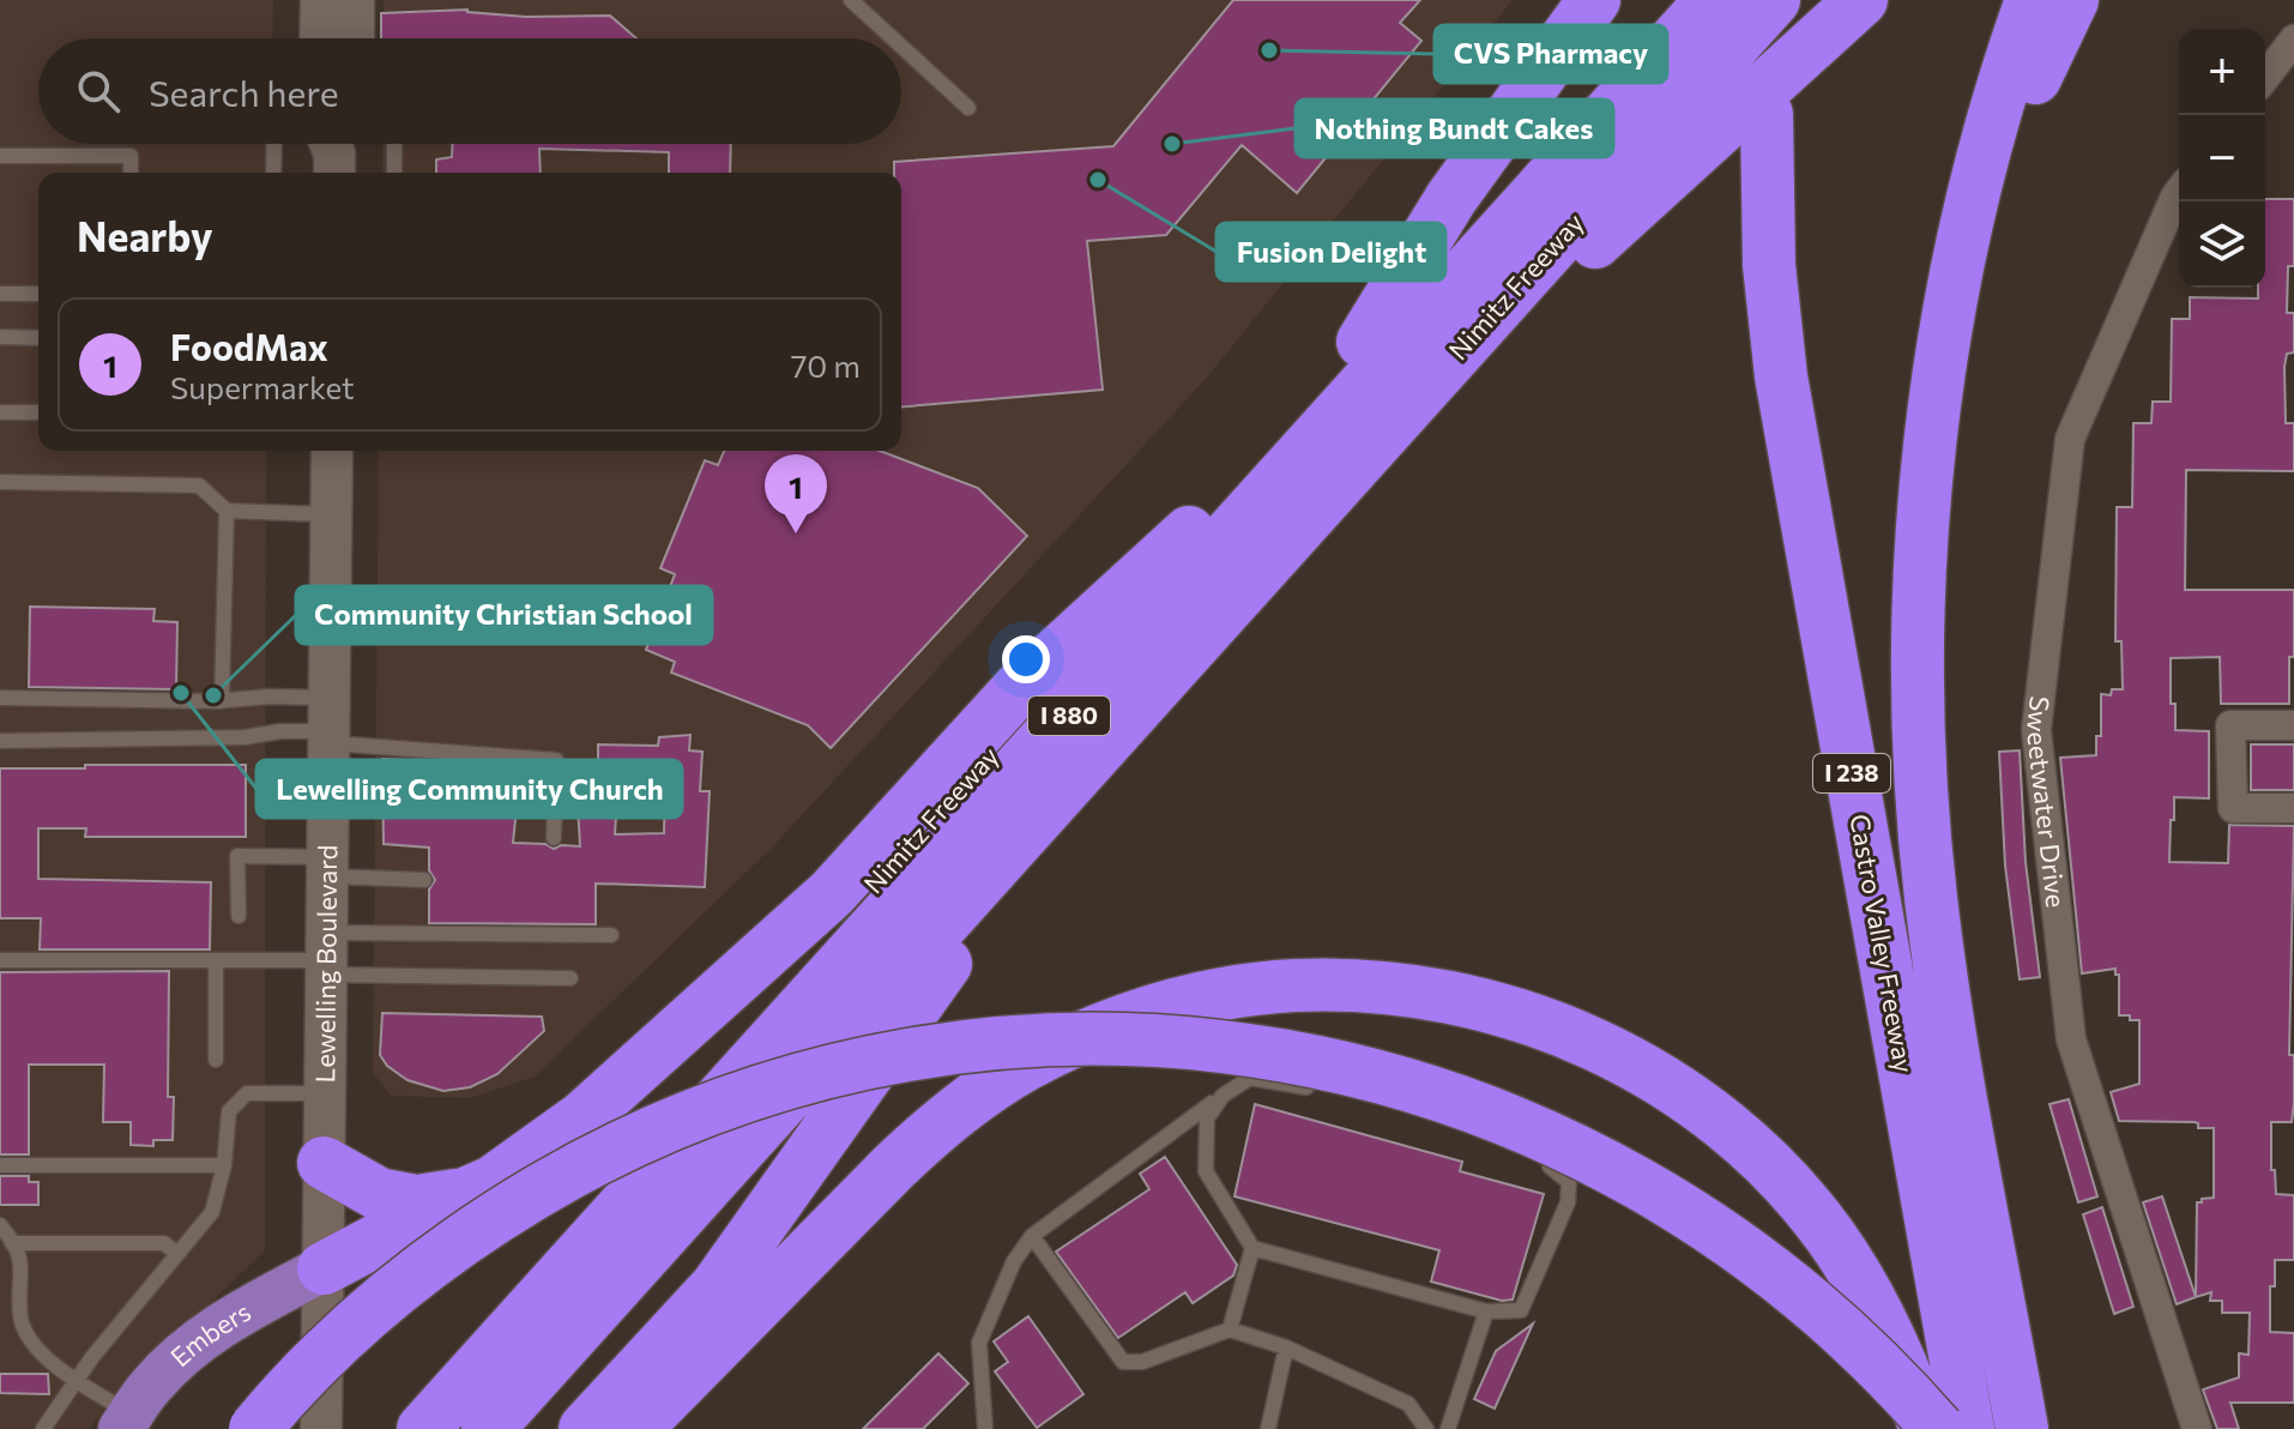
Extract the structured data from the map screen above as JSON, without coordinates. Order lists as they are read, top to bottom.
{
  "streets": {
    "highway": [
      "Nimitz Freeway",
      "I 880",
      "I 238",
      "Castro Valley Freeway"
    ],
    "main road": ["Lewelling Boulevard", "Embers"],
    "street": ["Sweetwater Drive"]
  },
  "crossings": [
    ["Lewelling Boulevard", "Embers"]
  ],
  "places": [
    "CVS Pharmacy",
    "Nothing Bundt Cakes",
    "Fusion Delight",
    "Lewelling Community Church",
    "Community Christian School"
  ],
  "page": {
    "map_buttons": ["+", "−"],
    "search": "Search here",
    "heading": "Nearby",
    "list": [
      {
        "mark": "1",
        "name": "FoodMax",
        "note": "Supermarket",
        "value": "70 m"
      }
    ],
    "pins": "1"
  }
}
